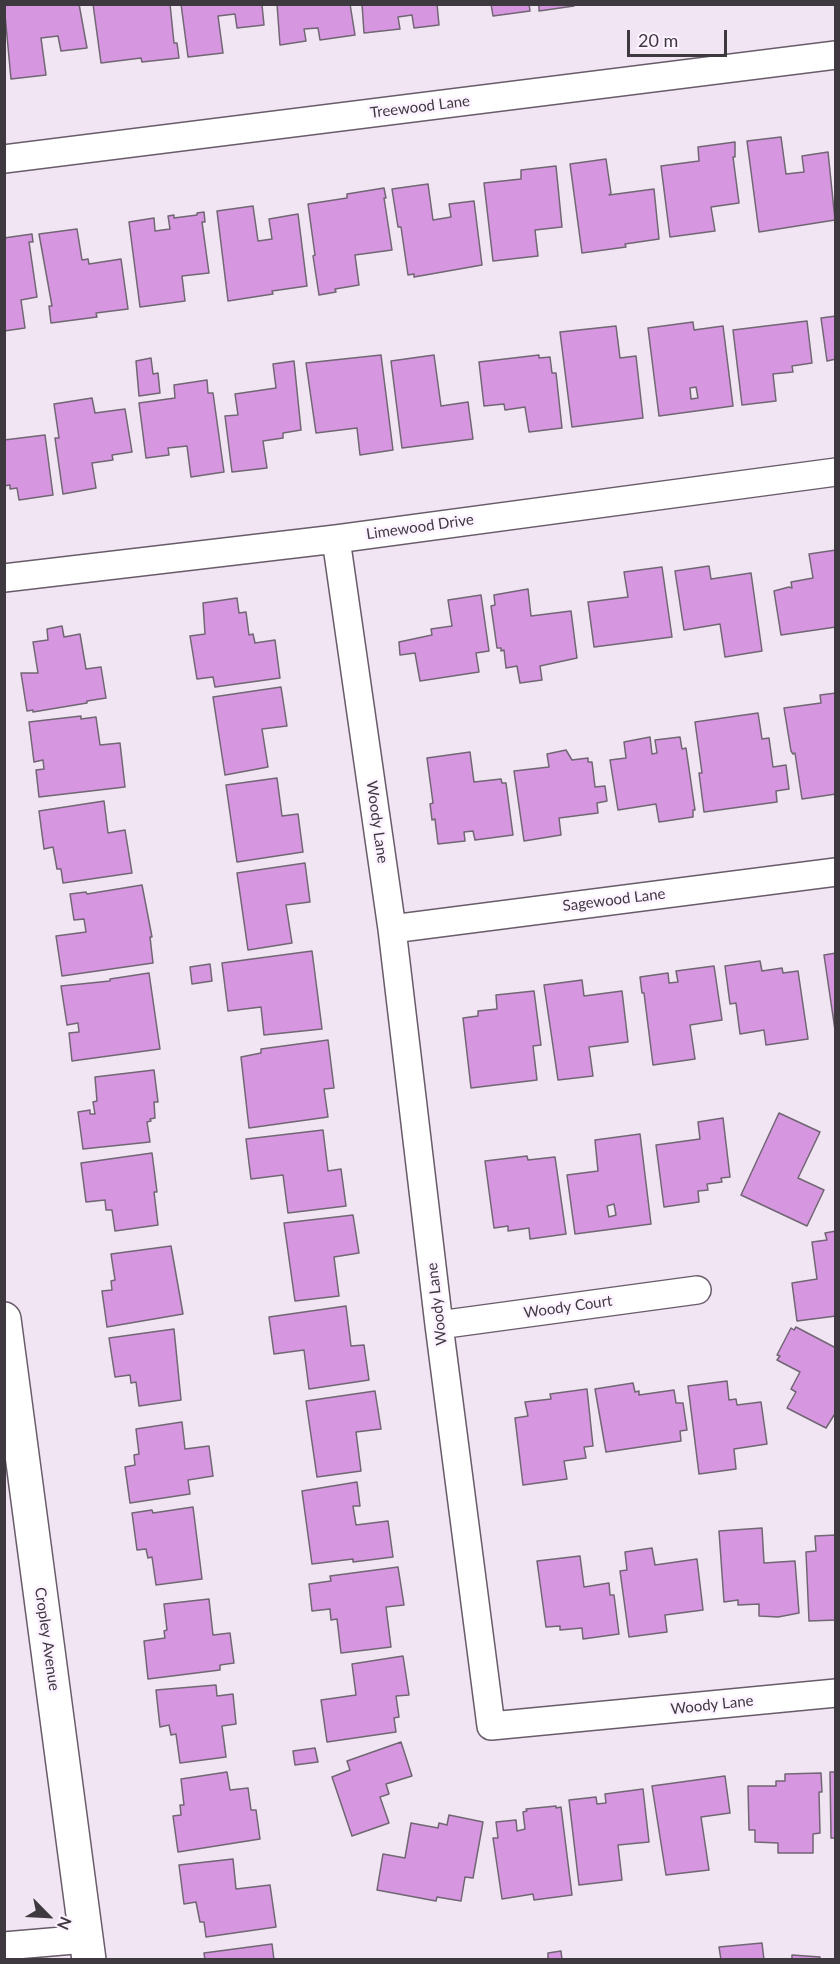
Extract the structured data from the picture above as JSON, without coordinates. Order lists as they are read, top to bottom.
{
  "streets": {
    "street": [
      "Treewood Lane",
      "Limewood Drive",
      "Woody Lane",
      "Sagewood Lane",
      "Woody Court",
      "Cropley Avenue"
    ]
  },
  "crossings": [
    ["Limewood Drive", "Woody Lane"],
    ["Woody Lane", "Sagewood Lane"],
    ["Woody Lane", "Woody Court"]
  ],
  "scale_bar": "20 m",
  "north": "bottom right"
}
